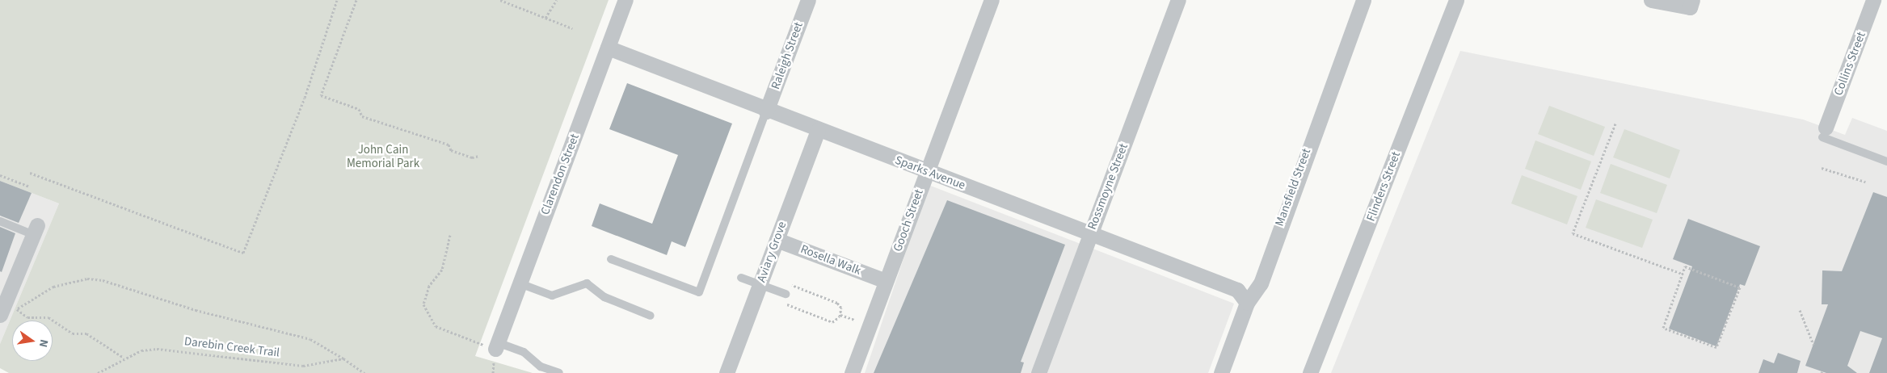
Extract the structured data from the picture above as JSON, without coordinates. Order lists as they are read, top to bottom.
{
  "streets": {
    "street": [
      "Raleigh Street",
      "Collins Street",
      "Sparks Avenue",
      "Clarendon Street",
      "Rossmoyne Street",
      "Flinders Street",
      "Mansfield Street",
      "Gooch Street",
      "Aviary Grove",
      "Rosella Walk"
    ],
    "path": ["Darebin Creek Trail"]
  },
  "crossings": [
    ["Raleigh Street", "Sparks Avenue"],
    ["Sparks Avenue", "Clarendon Street"],
    ["Sparks Avenue", "Rossmoyne Street"],
    ["Sparks Avenue", "Mansfield Street"],
    ["Sparks Avenue", "Gooch Street"],
    ["Sparks Avenue", "Aviary Grove"],
    ["Gooch Street", "Rosella Walk"],
    ["Aviary Grove", "Rosella Walk"]
  ],
  "parks": ["John Cain Memorial Park"],
  "north": "right"
}
